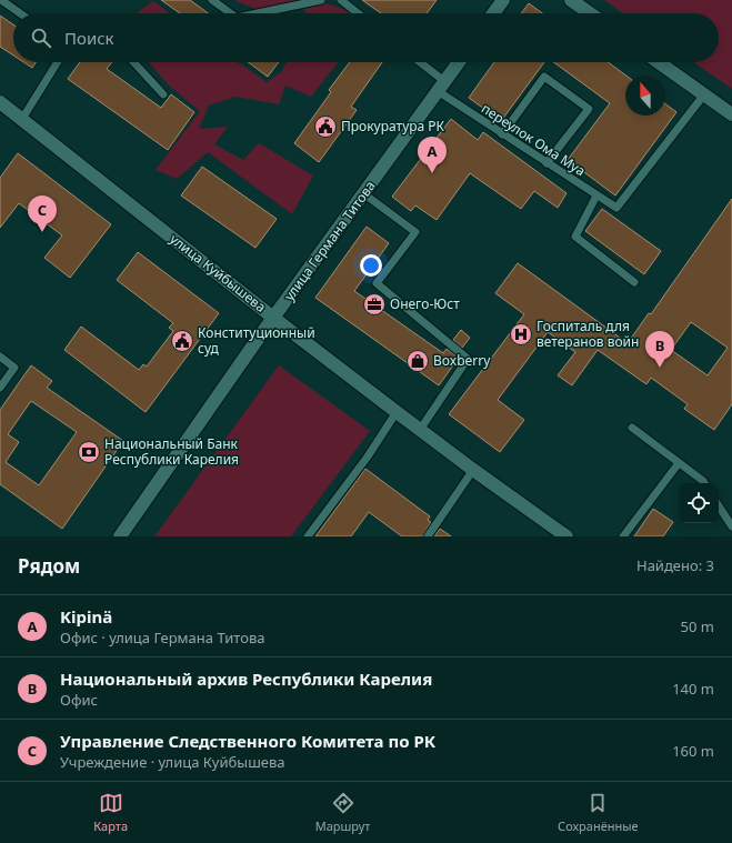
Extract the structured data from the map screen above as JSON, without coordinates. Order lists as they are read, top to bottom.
{
  "streets": {
    "street": ["улица Германа Титова", "улица Куйбышева"],
    "lane": ["переулок Ома Муа"]
  },
  "crossings": [
    ["переулок Ома Муа", "улица Германа Титова"],
    ["улица Германа Титова", "улица Куйбышева"]
  ],
  "places": {
    "public building": ["Прокуратура РК", "Конституционный суд"],
    "office": ["Онего-Юст"],
    "hospital": ["Госпиталь для ветеранов войн"],
    "shop": ["Boxberry"],
    "bank": ["Национальный Банк Республики Карелия"]
  },
  "north": "top",
  "page": {
    "search": "Поиск",
    "pins": ["A", "C", "B"],
    "heading": ["Рядом", "Найдено: 3"],
    "list": [
      {
        "mark": "A",
        "name": "Kipinä",
        "note": "Офис · улица Германа Титова",
        "value": "50 m"
      },
      {
        "mark": "B",
        "name": "Национальный архив Республики Карелия",
        "note": "Офис",
        "value": "140 m"
      },
      {
        "mark": "C",
        "name": "Управление Следственного Комитета по РК",
        "note": "Учреждение · улица Куйбышева",
        "value": "160 m"
      }
    ],
    "nav": ["Карта", "Маршрут", "Сохранённые"]
  }
}
